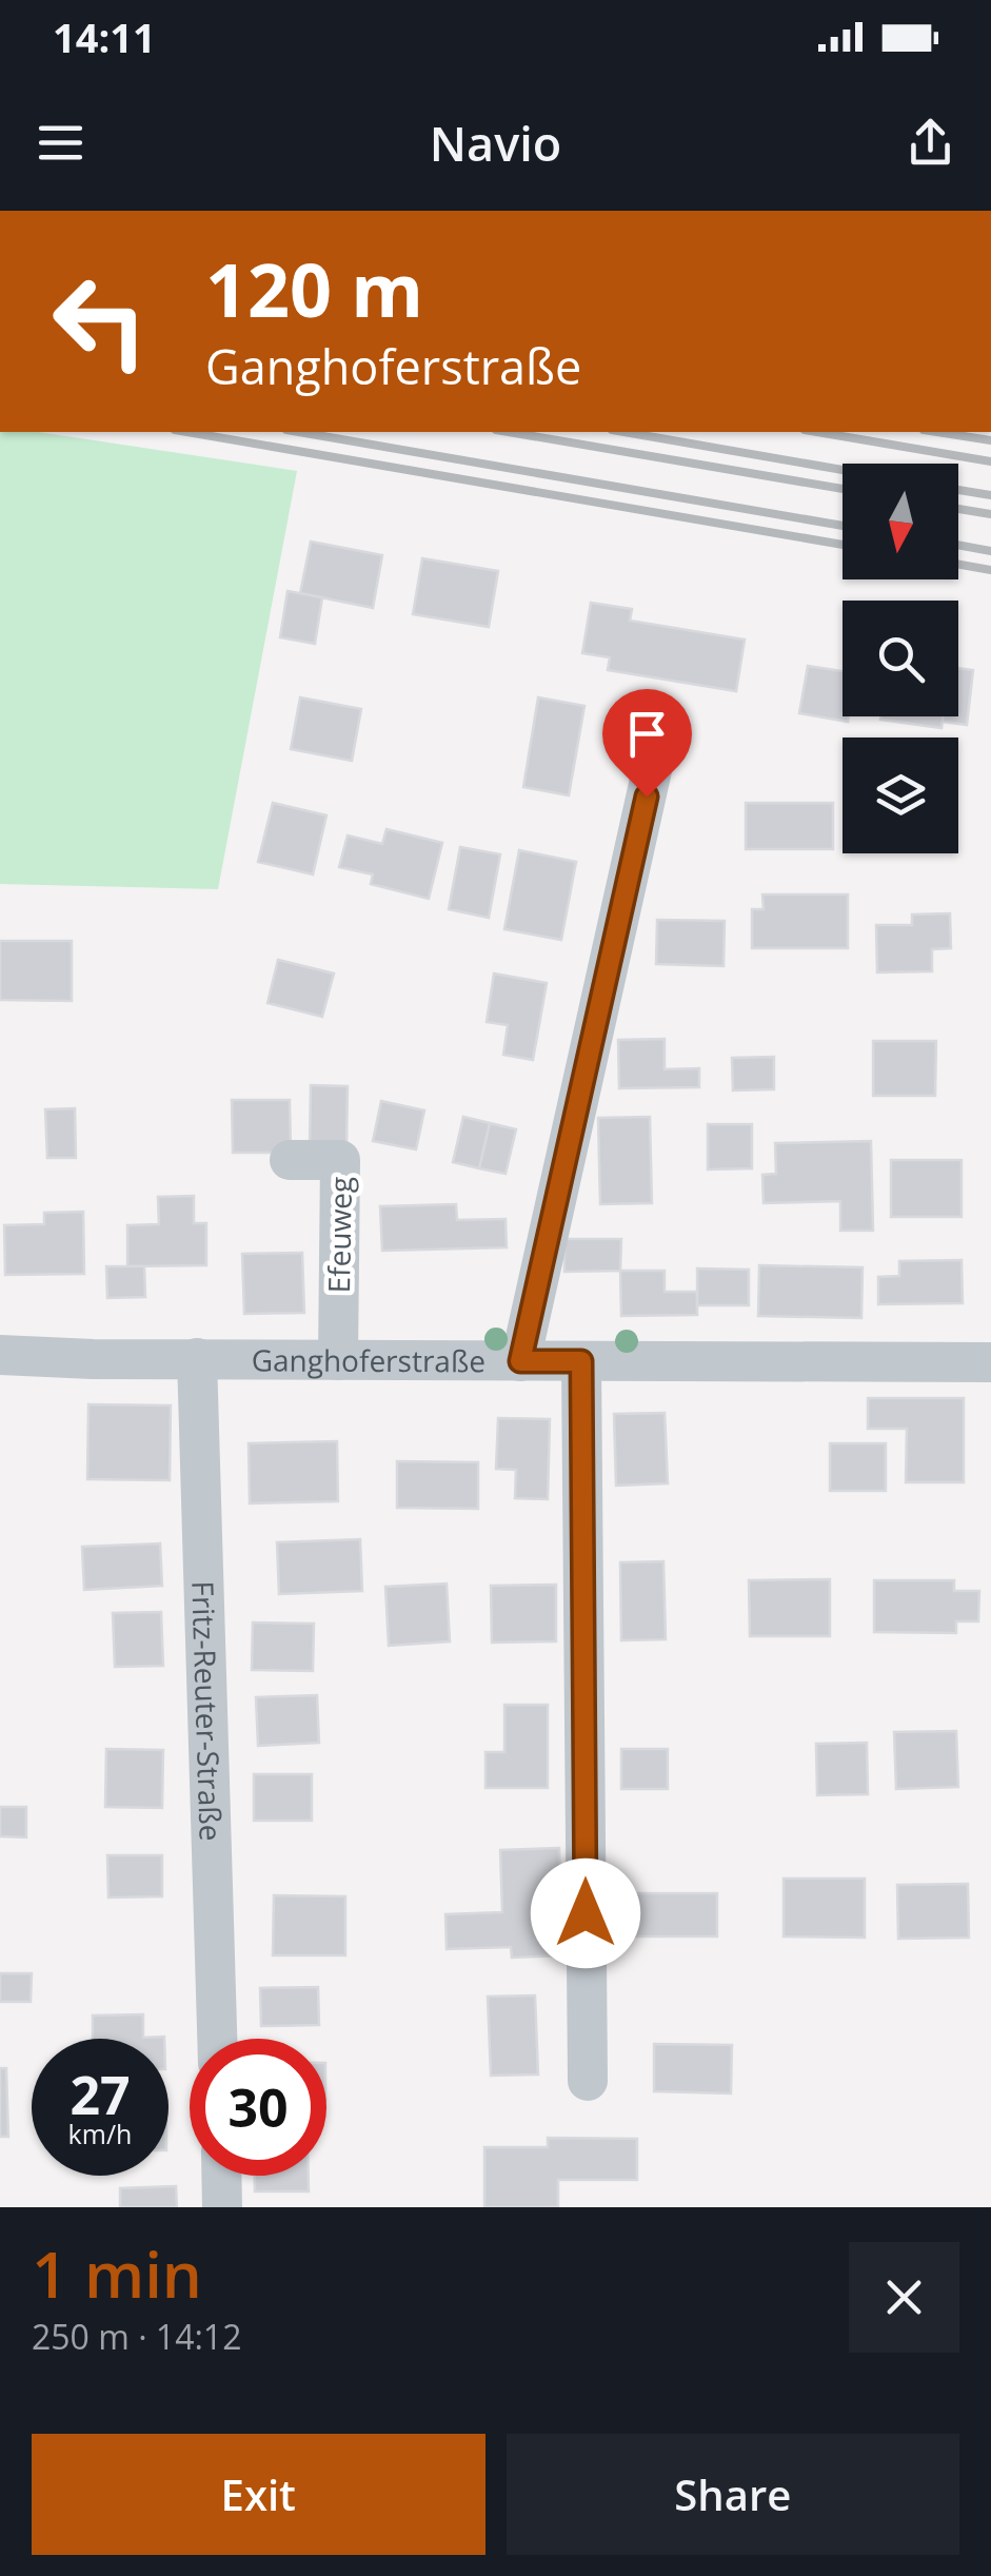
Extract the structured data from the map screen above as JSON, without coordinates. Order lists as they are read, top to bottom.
{
  "streets": {
    "street": ["Efeuweg", "Ganghoferstraße", "Fritz-Reuter-Straße"]
  },
  "crossings": [
    ["Efeuweg", "Ganghoferstraße"],
    ["Ganghoferstraße", "Fritz-Reuter-Straße"]
  ],
  "north": "bottom",
  "page": {
    "status": "14:11",
    "header": "Navio",
    "turn": ["120 m", "Ganghoferstraße"],
    "speed": "27 km/h",
    "limit": "30",
    "heading": ["1 min", "250 m · 14:12"],
    "buttons": ["Exit", "Share"]
  }
}
